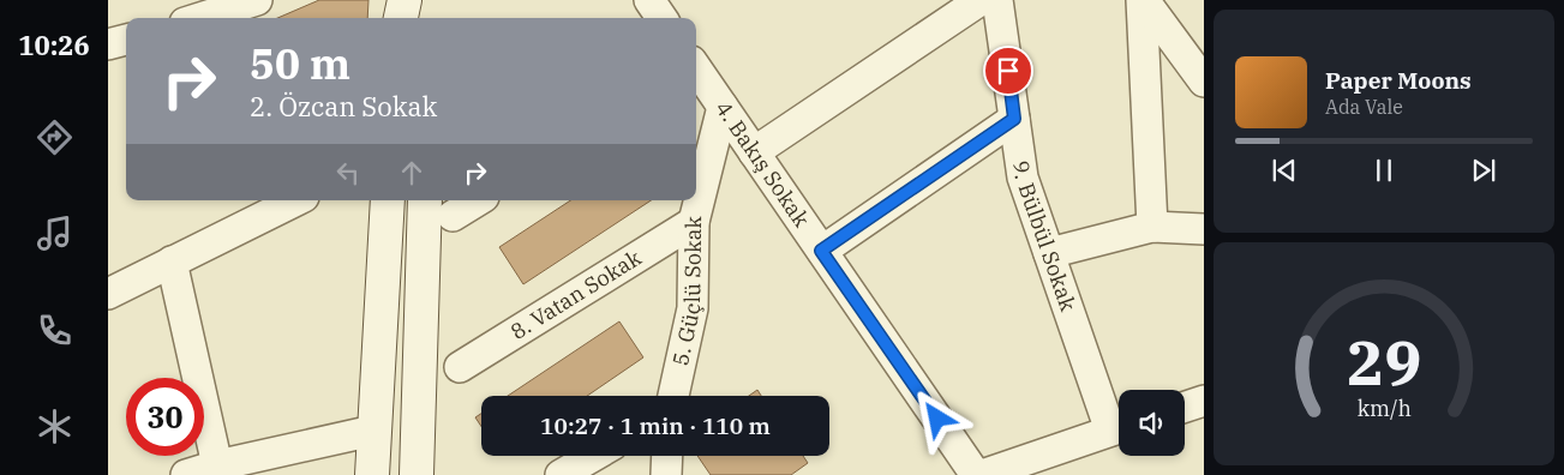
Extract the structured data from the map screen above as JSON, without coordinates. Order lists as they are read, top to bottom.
{
  "streets": {
    "street": [
      "4. Bakış Sokak",
      "9. Bülbül Sokak",
      "5. Güçlü Sokak",
      "8. Vatan Sokak"
    ]
  },
  "crossings": [
    ["4. Bakış Sokak", "5. Güçlü Sokak"],
    ["5. Güçlü Sokak", "8. Vatan Sokak"]
  ],
  "page": {
    "tabs": "10:26",
    "turn": ["50 m", "2. Özcan Sokak"],
    "song": ["Paper Moons", "Ada Vale"],
    "limit": "30",
    "trip": "10:27 · 1 min · 110 m",
    "gauge": ["29", "km/h"]
  }
}
